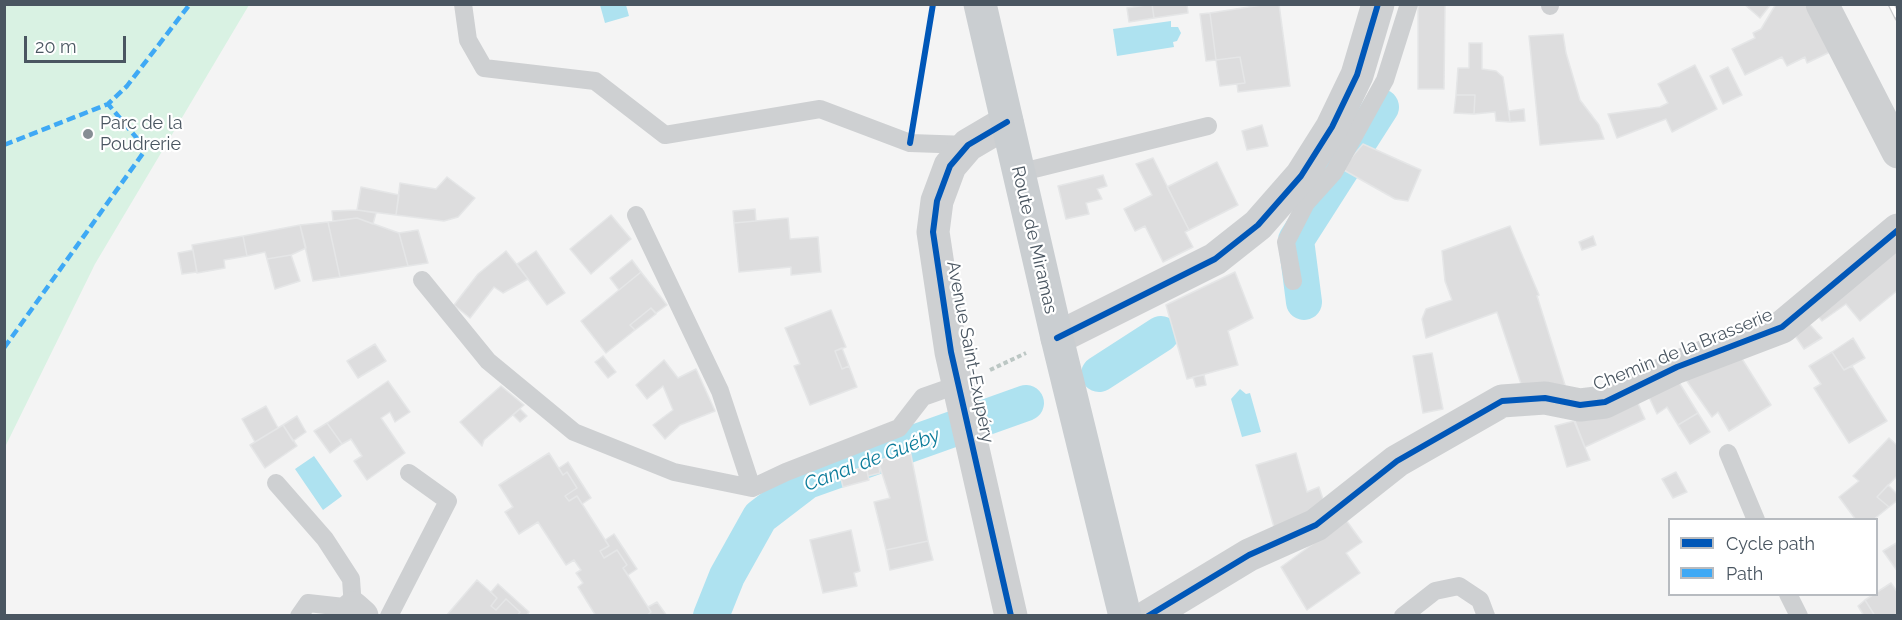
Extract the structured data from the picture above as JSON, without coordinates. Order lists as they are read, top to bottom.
{
  "streets": {
    "main road": ["Route de Miramas"],
    "street": ["Chemin de la Brasserie", "Avenue Saint-Exupéry"]
  },
  "crossings": [
    ["Route de Miramas", "Chemin de la Brasserie"],
    ["Route de Miramas", "Avenue Saint-Exupéry"]
  ],
  "water": ["Canal de Guéby"],
  "places": ["Parc de la Poudrerie"],
  "legend": ["Cycle path", "Path"],
  "scale_bar": "20 m"
}
